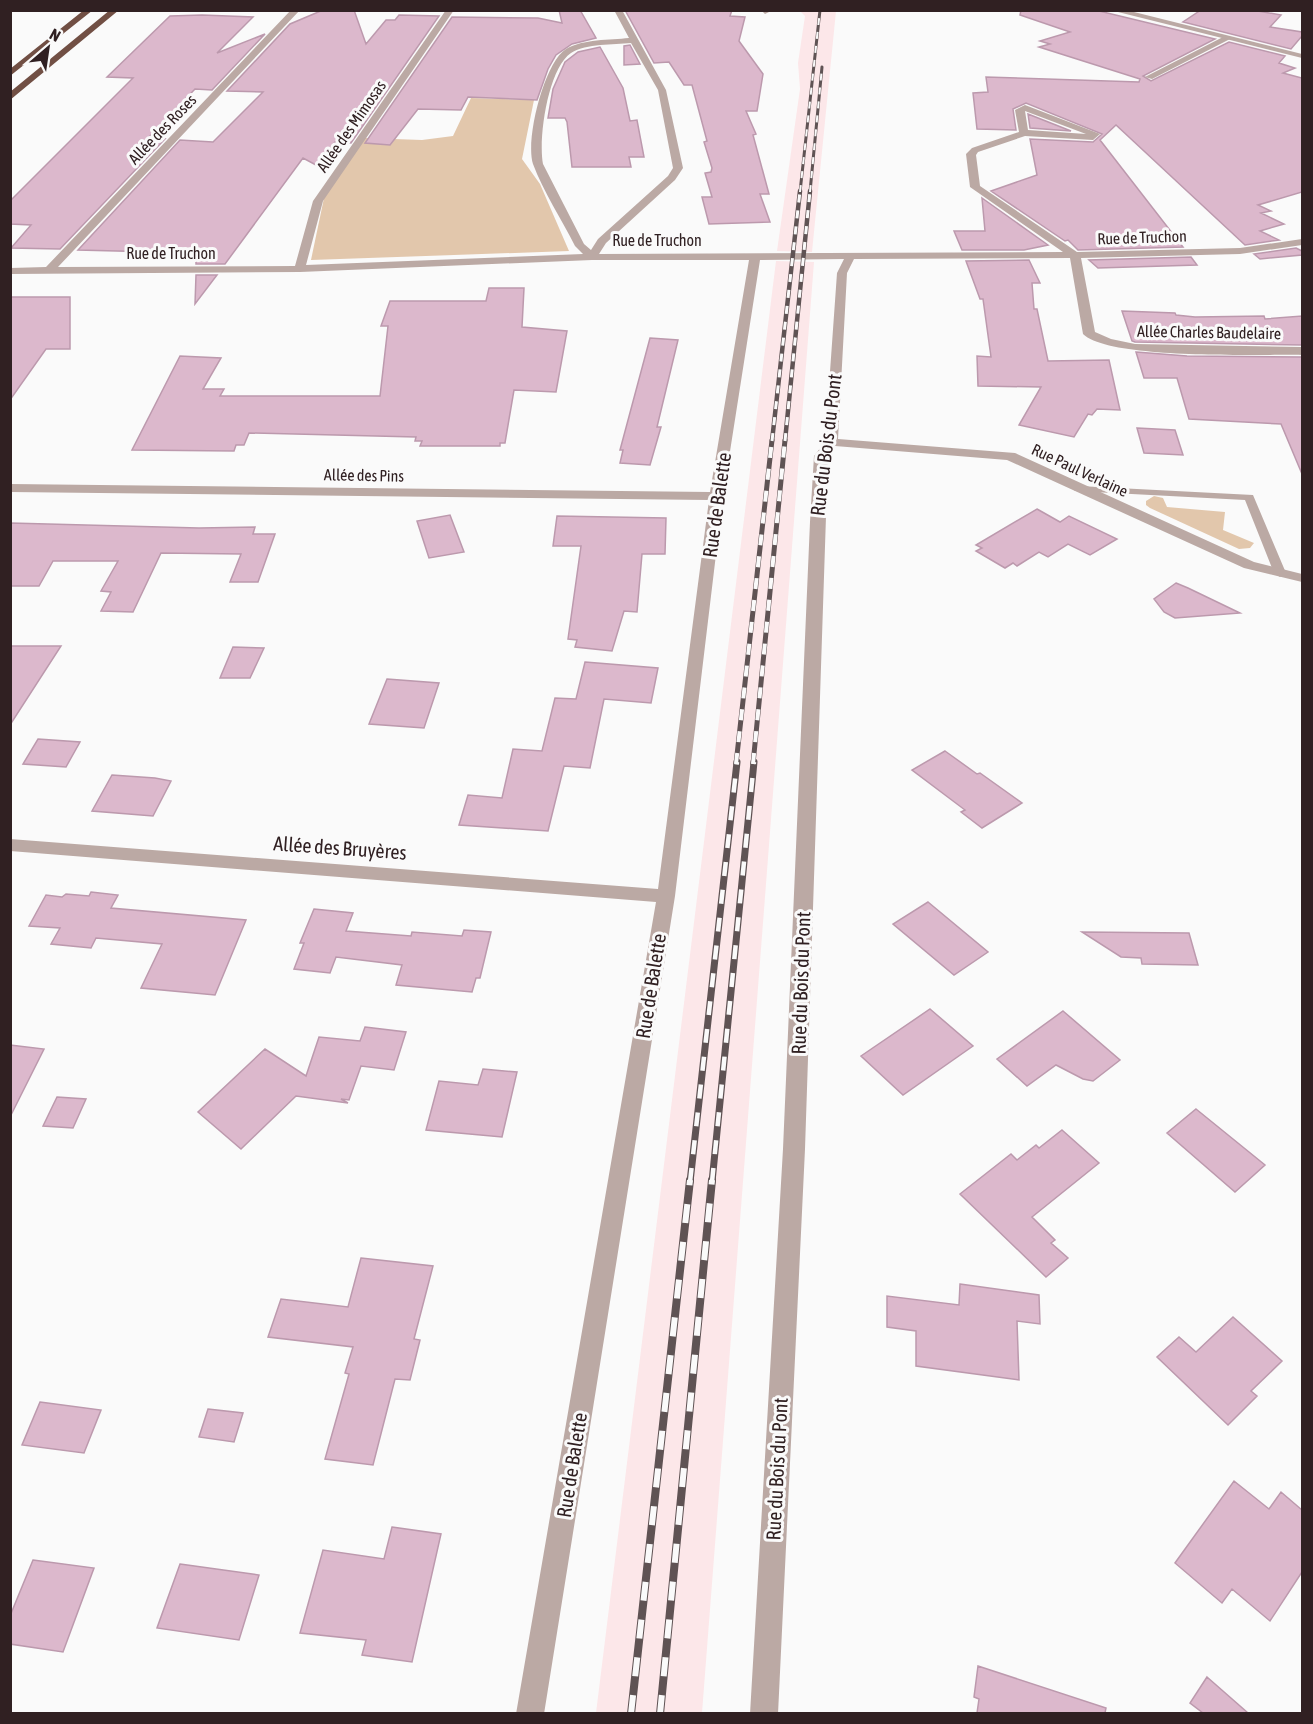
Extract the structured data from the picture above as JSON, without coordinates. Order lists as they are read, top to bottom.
{
  "streets": {
    "street": [
      "Allée des Mimosas",
      "Allée des Roses",
      "Rue de Truchon",
      "Allée Charles Baudelaire",
      "Rue du Bois du Pont",
      "Rue Paul Verlaine",
      "Allée des Pins",
      "Rue de Balette",
      "Allée des Bruyères"
    ]
  },
  "crossings": [
    ["Allée des Mimosas", "Rue de Truchon"],
    ["Allée des Roses", "Rue de Truchon"],
    ["Rue de Truchon", "Allée Charles Baudelaire"],
    ["Rue de Truchon", "Rue du Bois du Pont"],
    ["Rue de Truchon", "Rue de Balette"],
    ["Rue du Bois du Pont", "Rue Paul Verlaine"],
    ["Allée des Pins", "Rue de Balette"],
    ["Rue de Balette", "Allée des Bruyères"]
  ],
  "north": "top right"
}
